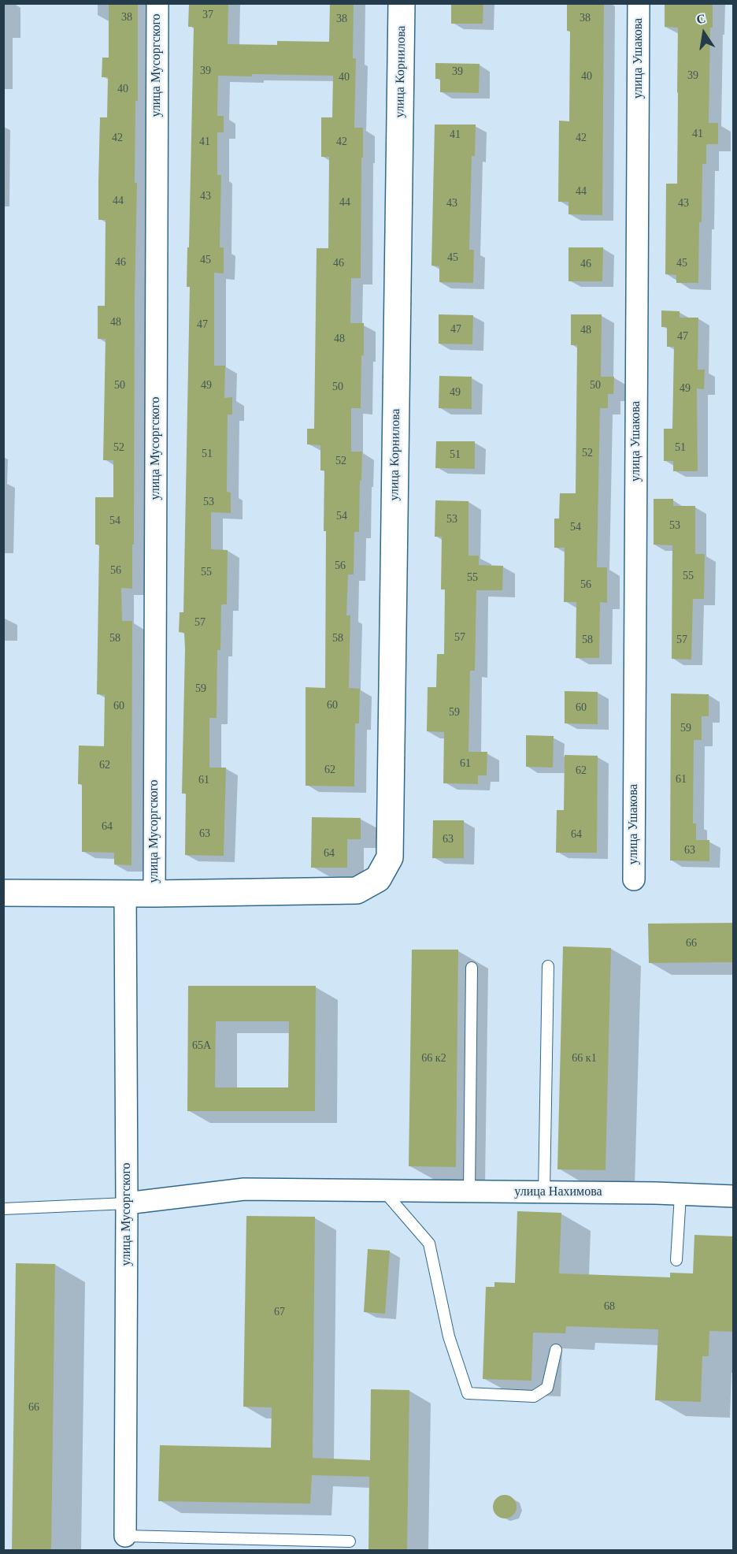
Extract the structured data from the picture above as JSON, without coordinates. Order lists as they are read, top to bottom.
{
  "streets": {
    "street": [
      "улица Ушакова",
      "улица Мусоргского",
      "улица Корнилова",
      "улица Нахимова"
    ]
  },
  "crossings": [
    ["улица Мусоргского", "улица Корнилова"],
    ["улица Мусоргского", "улица Нахимова"]
  ],
  "house_numbers": [
    "37",
    "38",
    "38",
    "38",
    "39",
    "39",
    "39",
    "40",
    "40",
    "40",
    "41",
    "41",
    "42",
    "42",
    "41",
    "42",
    "44",
    "43",
    "44",
    "44",
    "43",
    "43",
    "45",
    "45",
    "46",
    "46",
    "45",
    "46",
    "48",
    "47",
    "47",
    "48",
    "47",
    "48",
    "50",
    "49",
    "50",
    "50",
    "49",
    "49",
    "52",
    "51",
    "52",
    "51",
    "51",
    "52",
    "53",
    "54",
    "53",
    "54",
    "53",
    "54",
    "56",
    "56",
    "55",
    "55",
    "55",
    "56",
    "57",
    "57",
    "58",
    "58",
    "58",
    "57",
    "59",
    "60",
    "60",
    "60",
    "59",
    "59",
    "61",
    "62",
    "62",
    "62",
    "61",
    "61",
    "64",
    "63",
    "64",
    "63",
    "63",
    "64",
    "66",
    "65А",
    "66 к2",
    "66 к1",
    "68",
    "67",
    "66"
  ],
  "north": "top"
}
